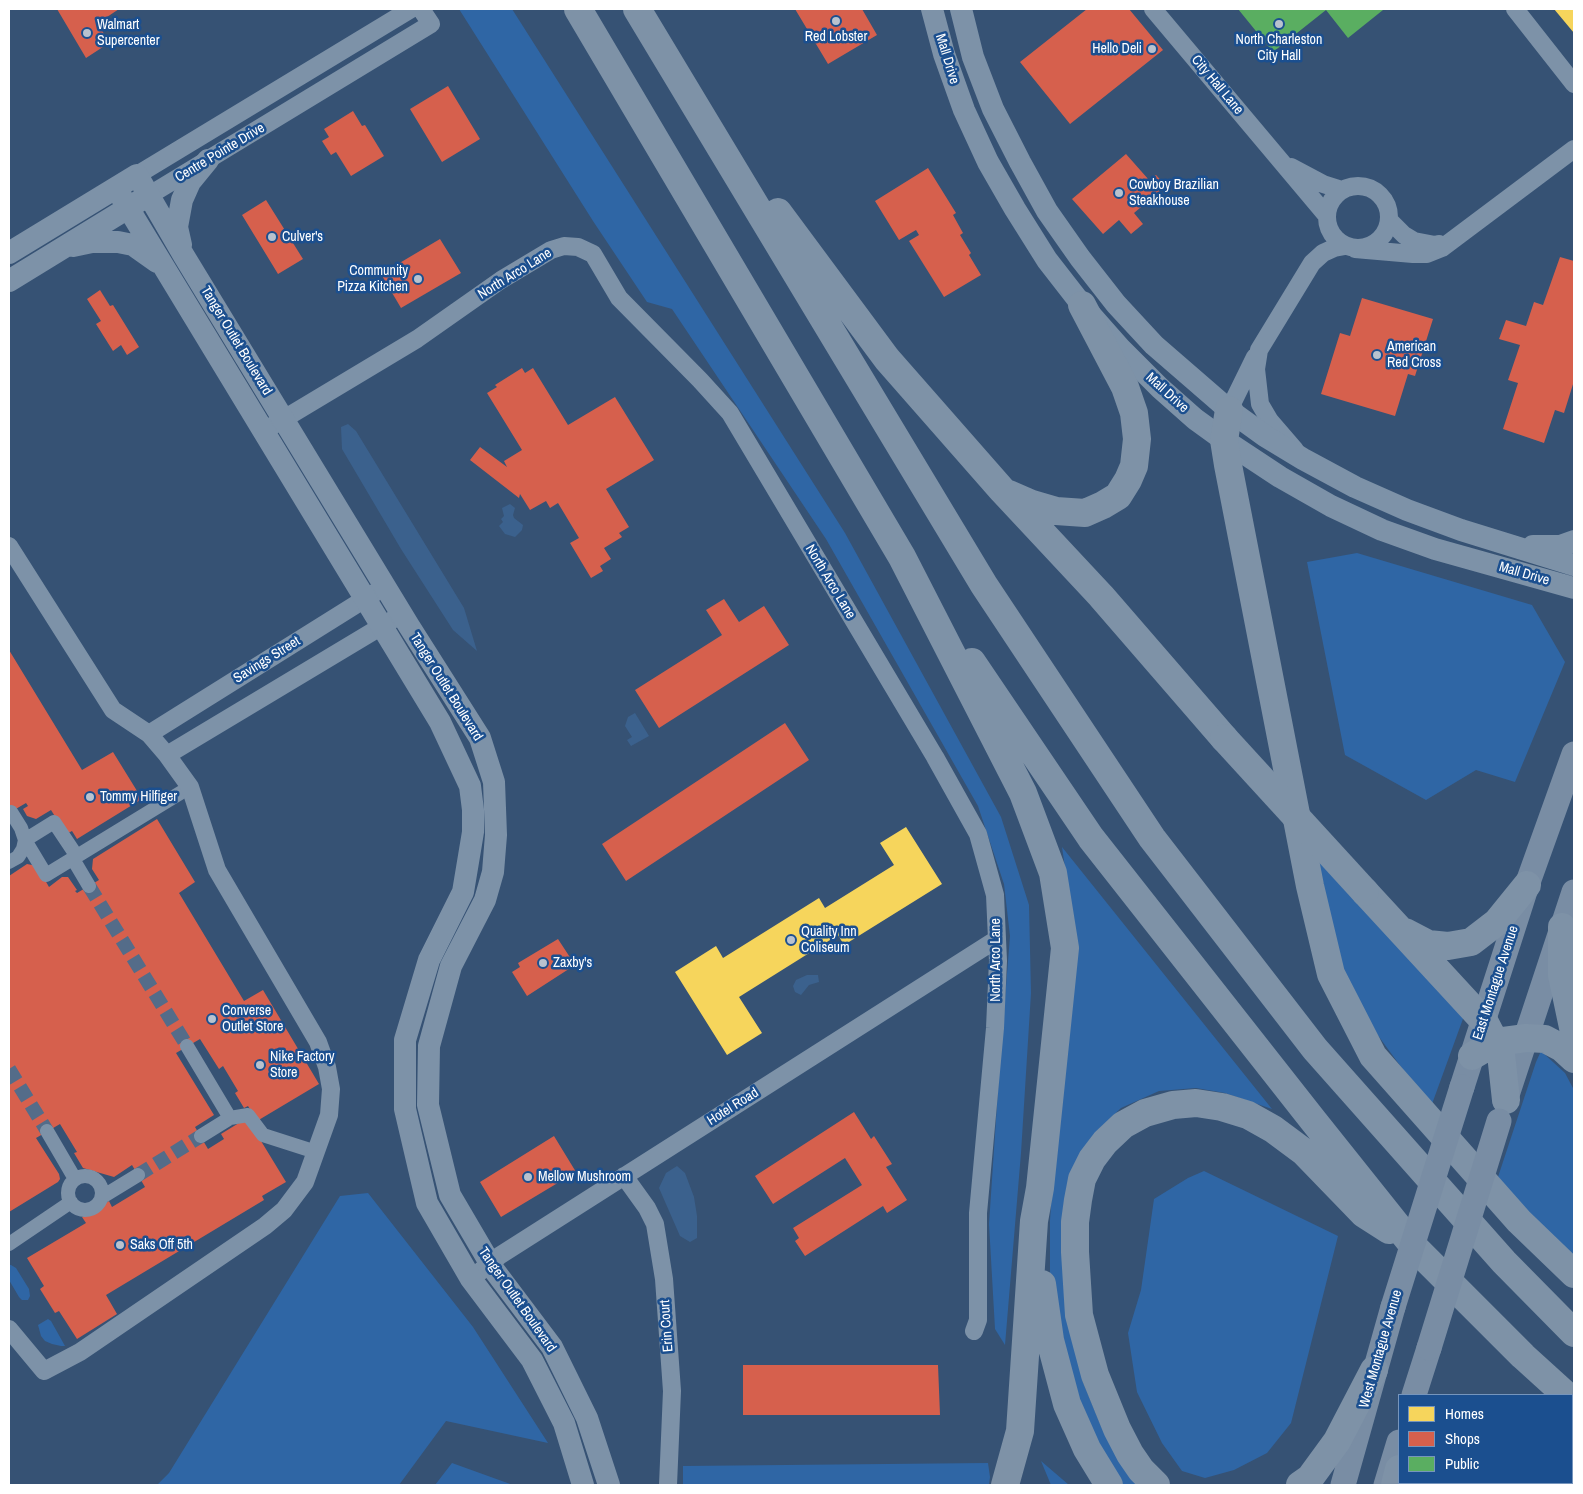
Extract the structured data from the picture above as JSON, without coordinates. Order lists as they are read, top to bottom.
{
  "streets": {
    "main road": ["East Montague Avenue", "West Montague Avenue"],
    "street": [
      "Mall Drive",
      "City Hall Lane",
      "Centre Pointe Drive",
      "North Arco Lane",
      "Tanger Outlet Boulevard",
      "Savings Street",
      "Hotel Road",
      "Erin Court"
    ]
  },
  "crossings": [
    ["Centre Pointe Drive", "Tanger Outlet Boulevard"],
    ["North Arco Lane", "Tanger Outlet Boulevard"],
    ["North Arco Lane", "Hotel Road"],
    ["Tanger Outlet Boulevard", "Savings Street"],
    ["Tanger Outlet Boulevard", "Hotel Road"],
    ["East Montague Avenue", "West Montague Avenue"],
    ["Hotel Road", "Erin Court"]
  ],
  "places": [
    "Red Lobster",
    "North Charleston City Hall",
    "Walmart Supercenter",
    "Hello Deli",
    "Cowboy Brazilian Steakhouse",
    "Culver's",
    "Community Pizza Kitchen",
    "American Red Cross",
    "Tommy Hilfiger",
    "Quality Inn Coliseum",
    "Zaxby's",
    "Converse Outlet Store",
    "Nike Factory Store",
    "Mellow Mushroom",
    "Saks Off 5th"
  ],
  "legend": ["Homes", "Shops", "Public"]
}
